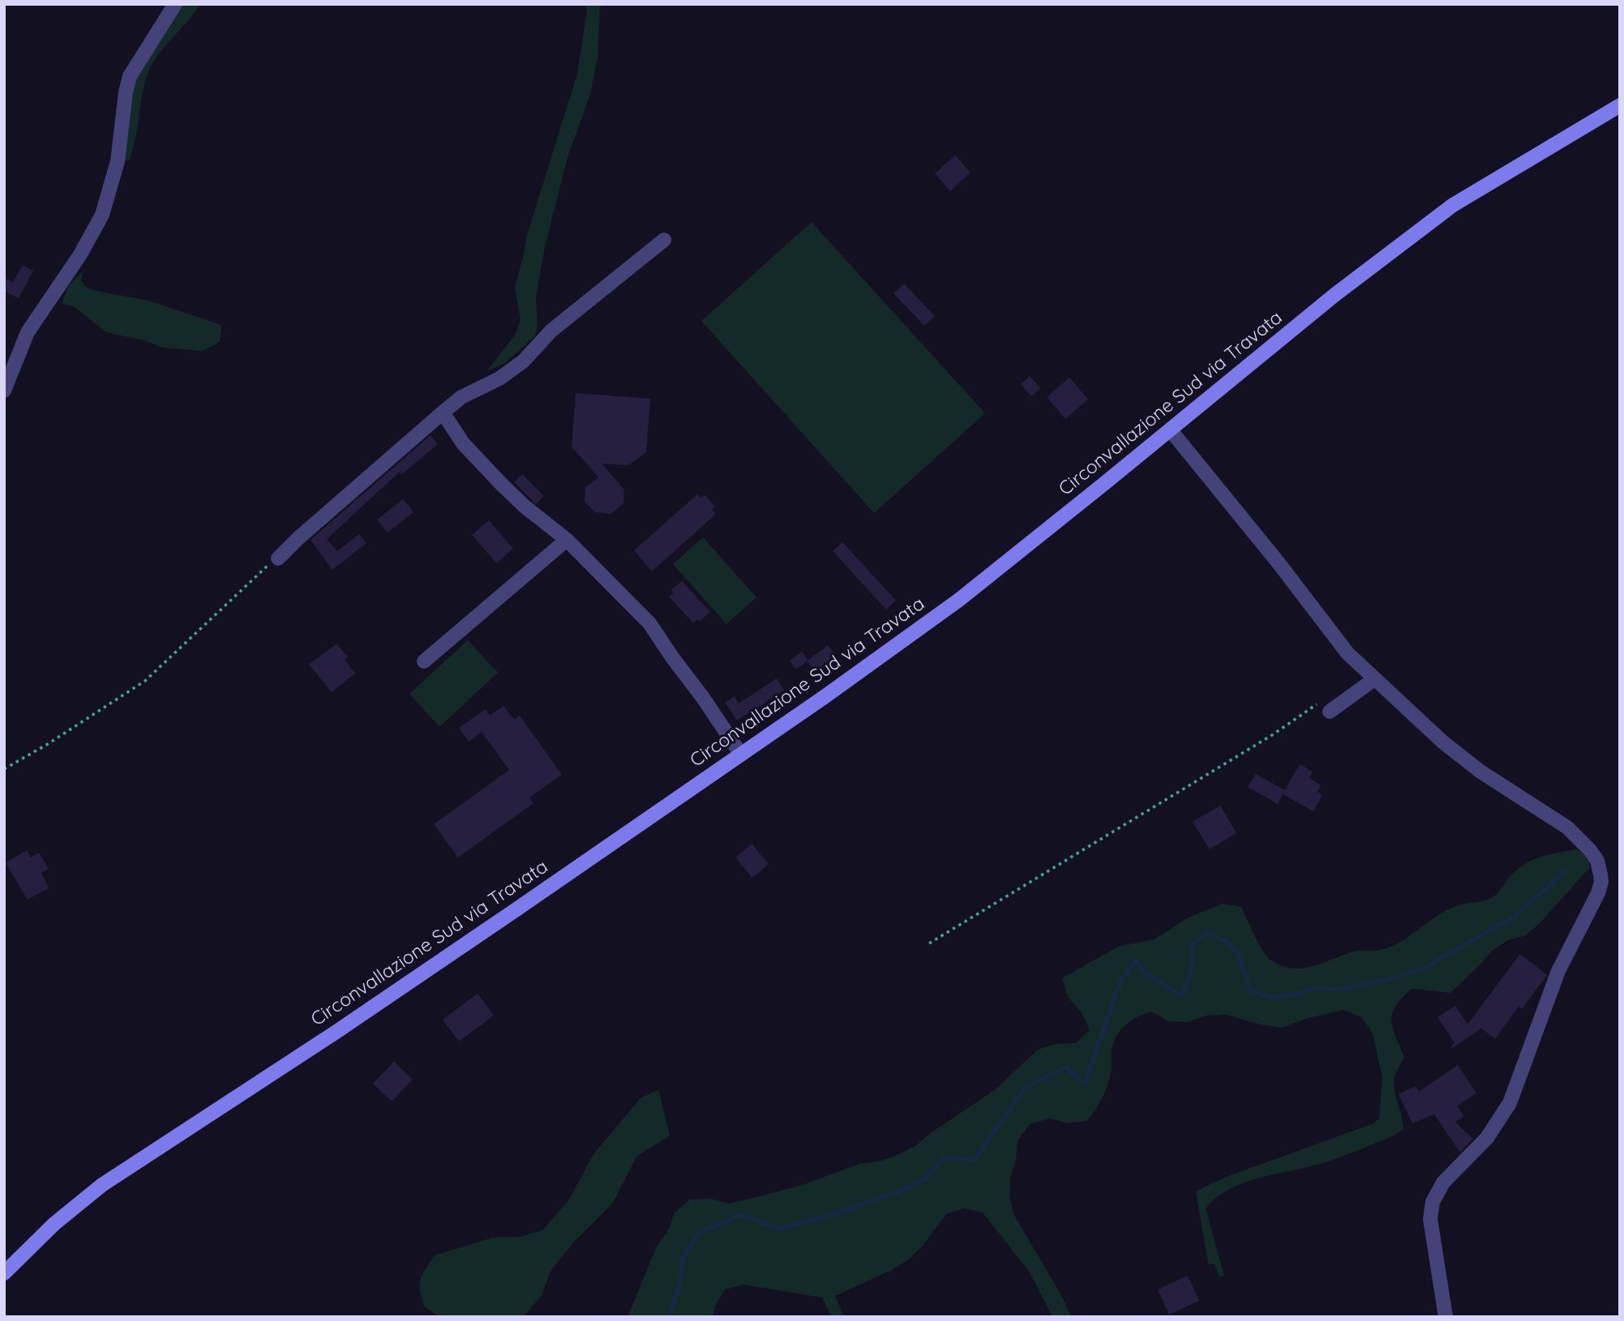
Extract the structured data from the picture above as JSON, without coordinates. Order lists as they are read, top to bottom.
{
  "streets": {
    "street": ["Circonvallazione Sud via Travata"]
  }
}
